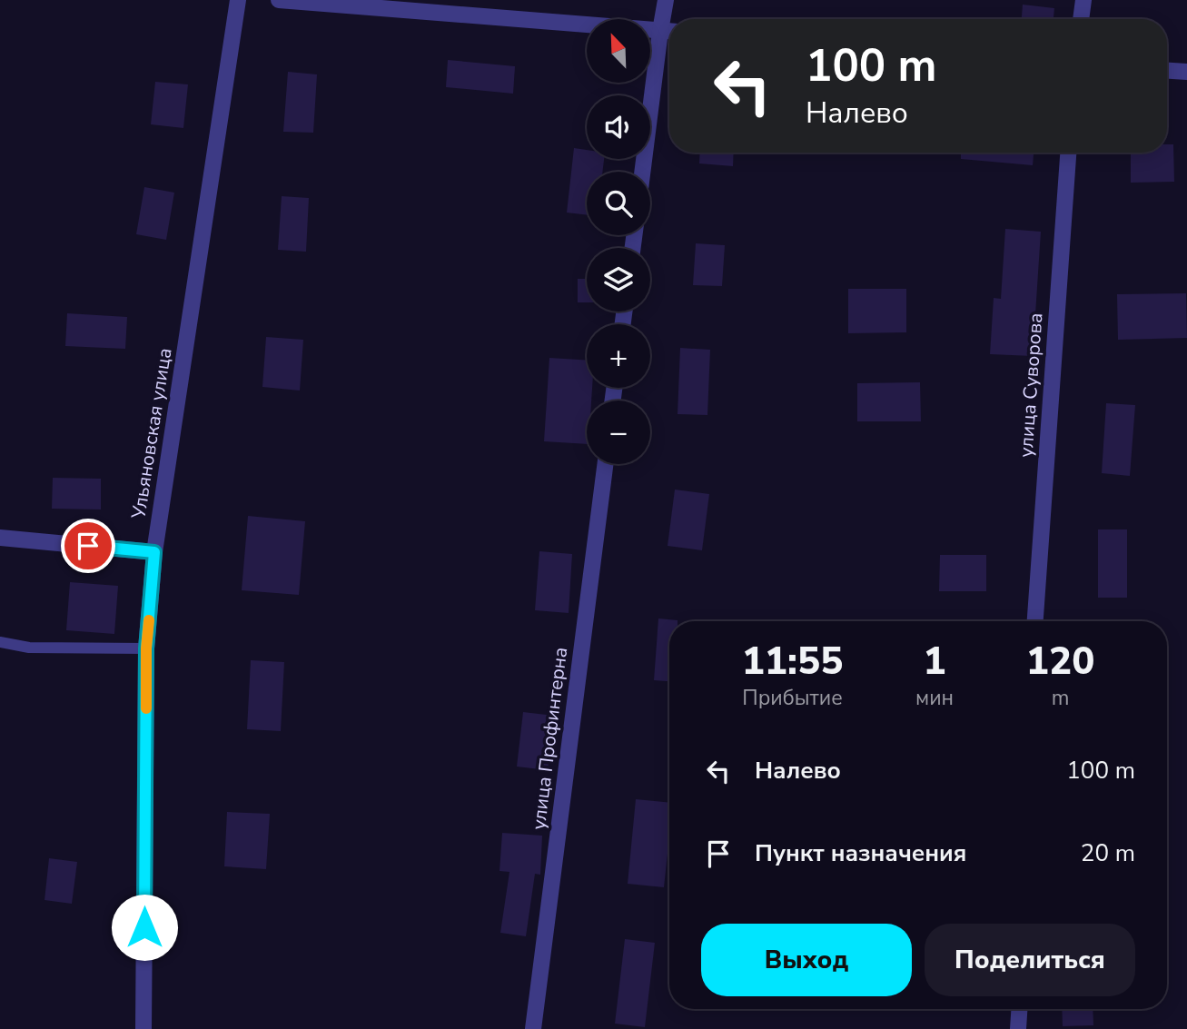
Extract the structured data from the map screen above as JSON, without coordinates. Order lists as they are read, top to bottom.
{
  "streets": {
    "street": ["улица Суворова", "Ульяновская улица", "улица Профинтерна"]
  },
  "north": "top left",
  "page": {
    "map_buttons": ["+", "−"],
    "turn": ["100 m", "Налево"],
    "eta": [
      "11:55",
      "Прибытие",
      "1",
      "мин",
      "120",
      "m"
    ],
    "list": [
      {
        "name": "Налево",
        "value": "100 m"
      },
      {
        "name": "Пункт назначения",
        "value": "20 m"
      }
    ],
    "buttons": ["Выход", "Поделиться"]
  }
}
